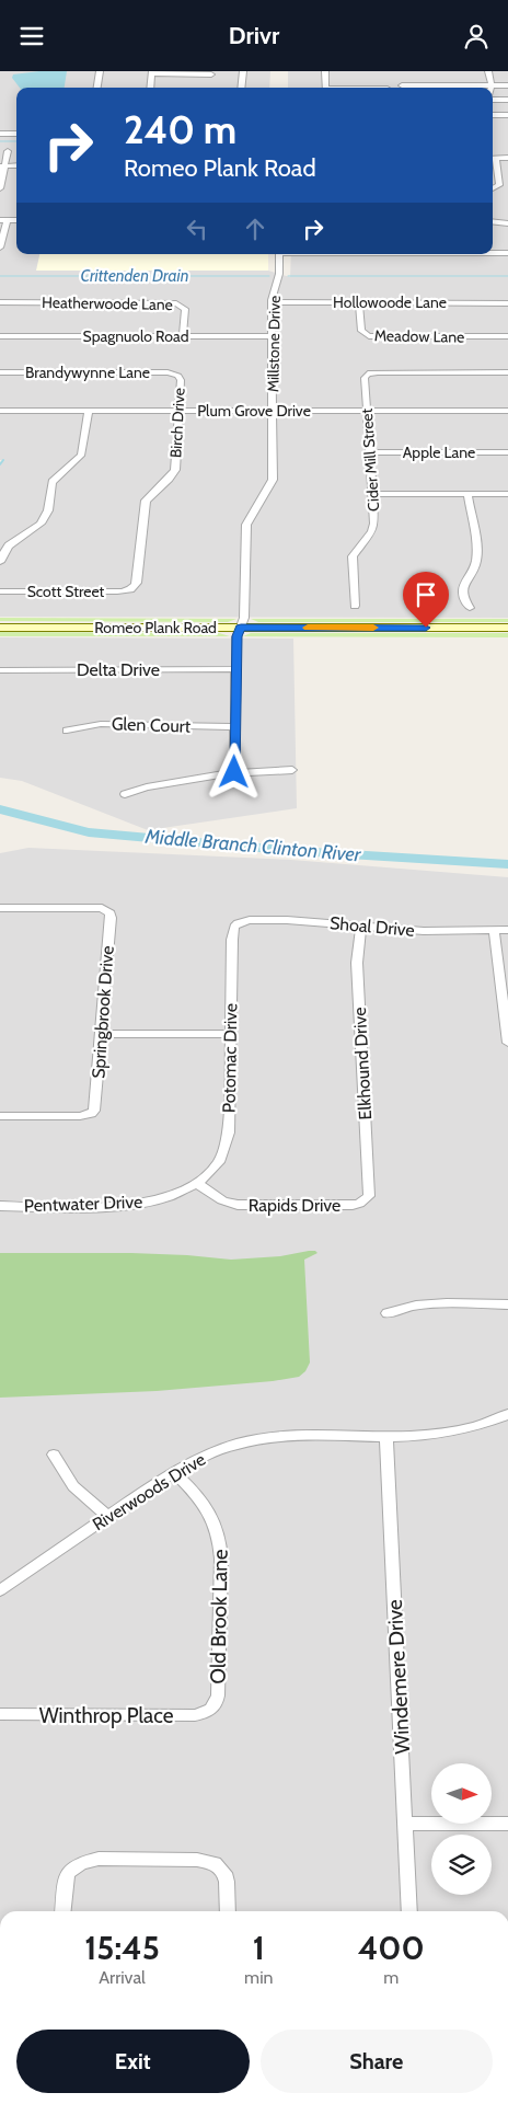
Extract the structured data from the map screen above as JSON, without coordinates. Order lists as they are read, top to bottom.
{
  "streets": {
    "main road": ["Romeo Plank Road"],
    "street": [
      "Hollowoode Lane",
      "Heatherwoode Lane",
      "Spagnuolo Road",
      "Meadow Lane",
      "Millstone Drive",
      "Brandywynne Lane",
      "Plum Grove Drive",
      "Birch Drive",
      "Apple Lane",
      "Cider Mill Street",
      "Scott Street",
      "Delta Drive",
      "Glen Court",
      "Shoal Drive",
      "Springbrook Drive",
      "Potomac Drive",
      "Elkhound Drive",
      "Pentwater Drive",
      "Rapids Drive",
      "Riverwoods Drive",
      "Old Brook Lane",
      "Windemere Drive",
      "Winthrop Place"
    ]
  },
  "crossings": [
    ["Hollowoode Lane", "Meadow Lane"],
    ["Hollowoode Lane", "Millstone Drive"],
    ["Heatherwoode Lane", "Spagnuolo Road"],
    ["Spagnuolo Road", "Millstone Drive"],
    ["Millstone Drive", "Plum Grove Drive"],
    ["Millstone Drive", "Romeo Plank Road"],
    ["Millstone Drive", "Delta Drive"],
    ["Millstone Drive", "Glen Court"],
    ["Brandywynne Lane", "Birch Drive"],
    ["Plum Grove Drive", "Birch Drive"],
    ["Plum Grove Drive", "Cider Mill Street"],
    ["Birch Drive", "Scott Street"],
    ["Apple Lane", "Cider Mill Street"],
    ["Shoal Drive", "Potomac Drive"],
    ["Shoal Drive", "Elkhound Drive"],
    ["Potomac Drive", "Pentwater Drive"],
    ["Potomac Drive", "Rapids Drive"],
    ["Elkhound Drive", "Rapids Drive"],
    ["Pentwater Drive", "Rapids Drive"],
    ["Riverwoods Drive", "Old Brook Lane"],
    ["Riverwoods Drive", "Windemere Drive"],
    ["Old Brook Lane", "Winthrop Place"]
  ],
  "water": ["Crittenden Drain", "Middle Branch Clinton River"],
  "north": "right",
  "page": {
    "header": "Drivr",
    "turn": ["240 m", "Romeo Plank Road"],
    "eta": [
      "15:45",
      "Arrival",
      "1",
      "min",
      "400",
      "m"
    ],
    "buttons": ["Exit", "Share"]
  }
}
